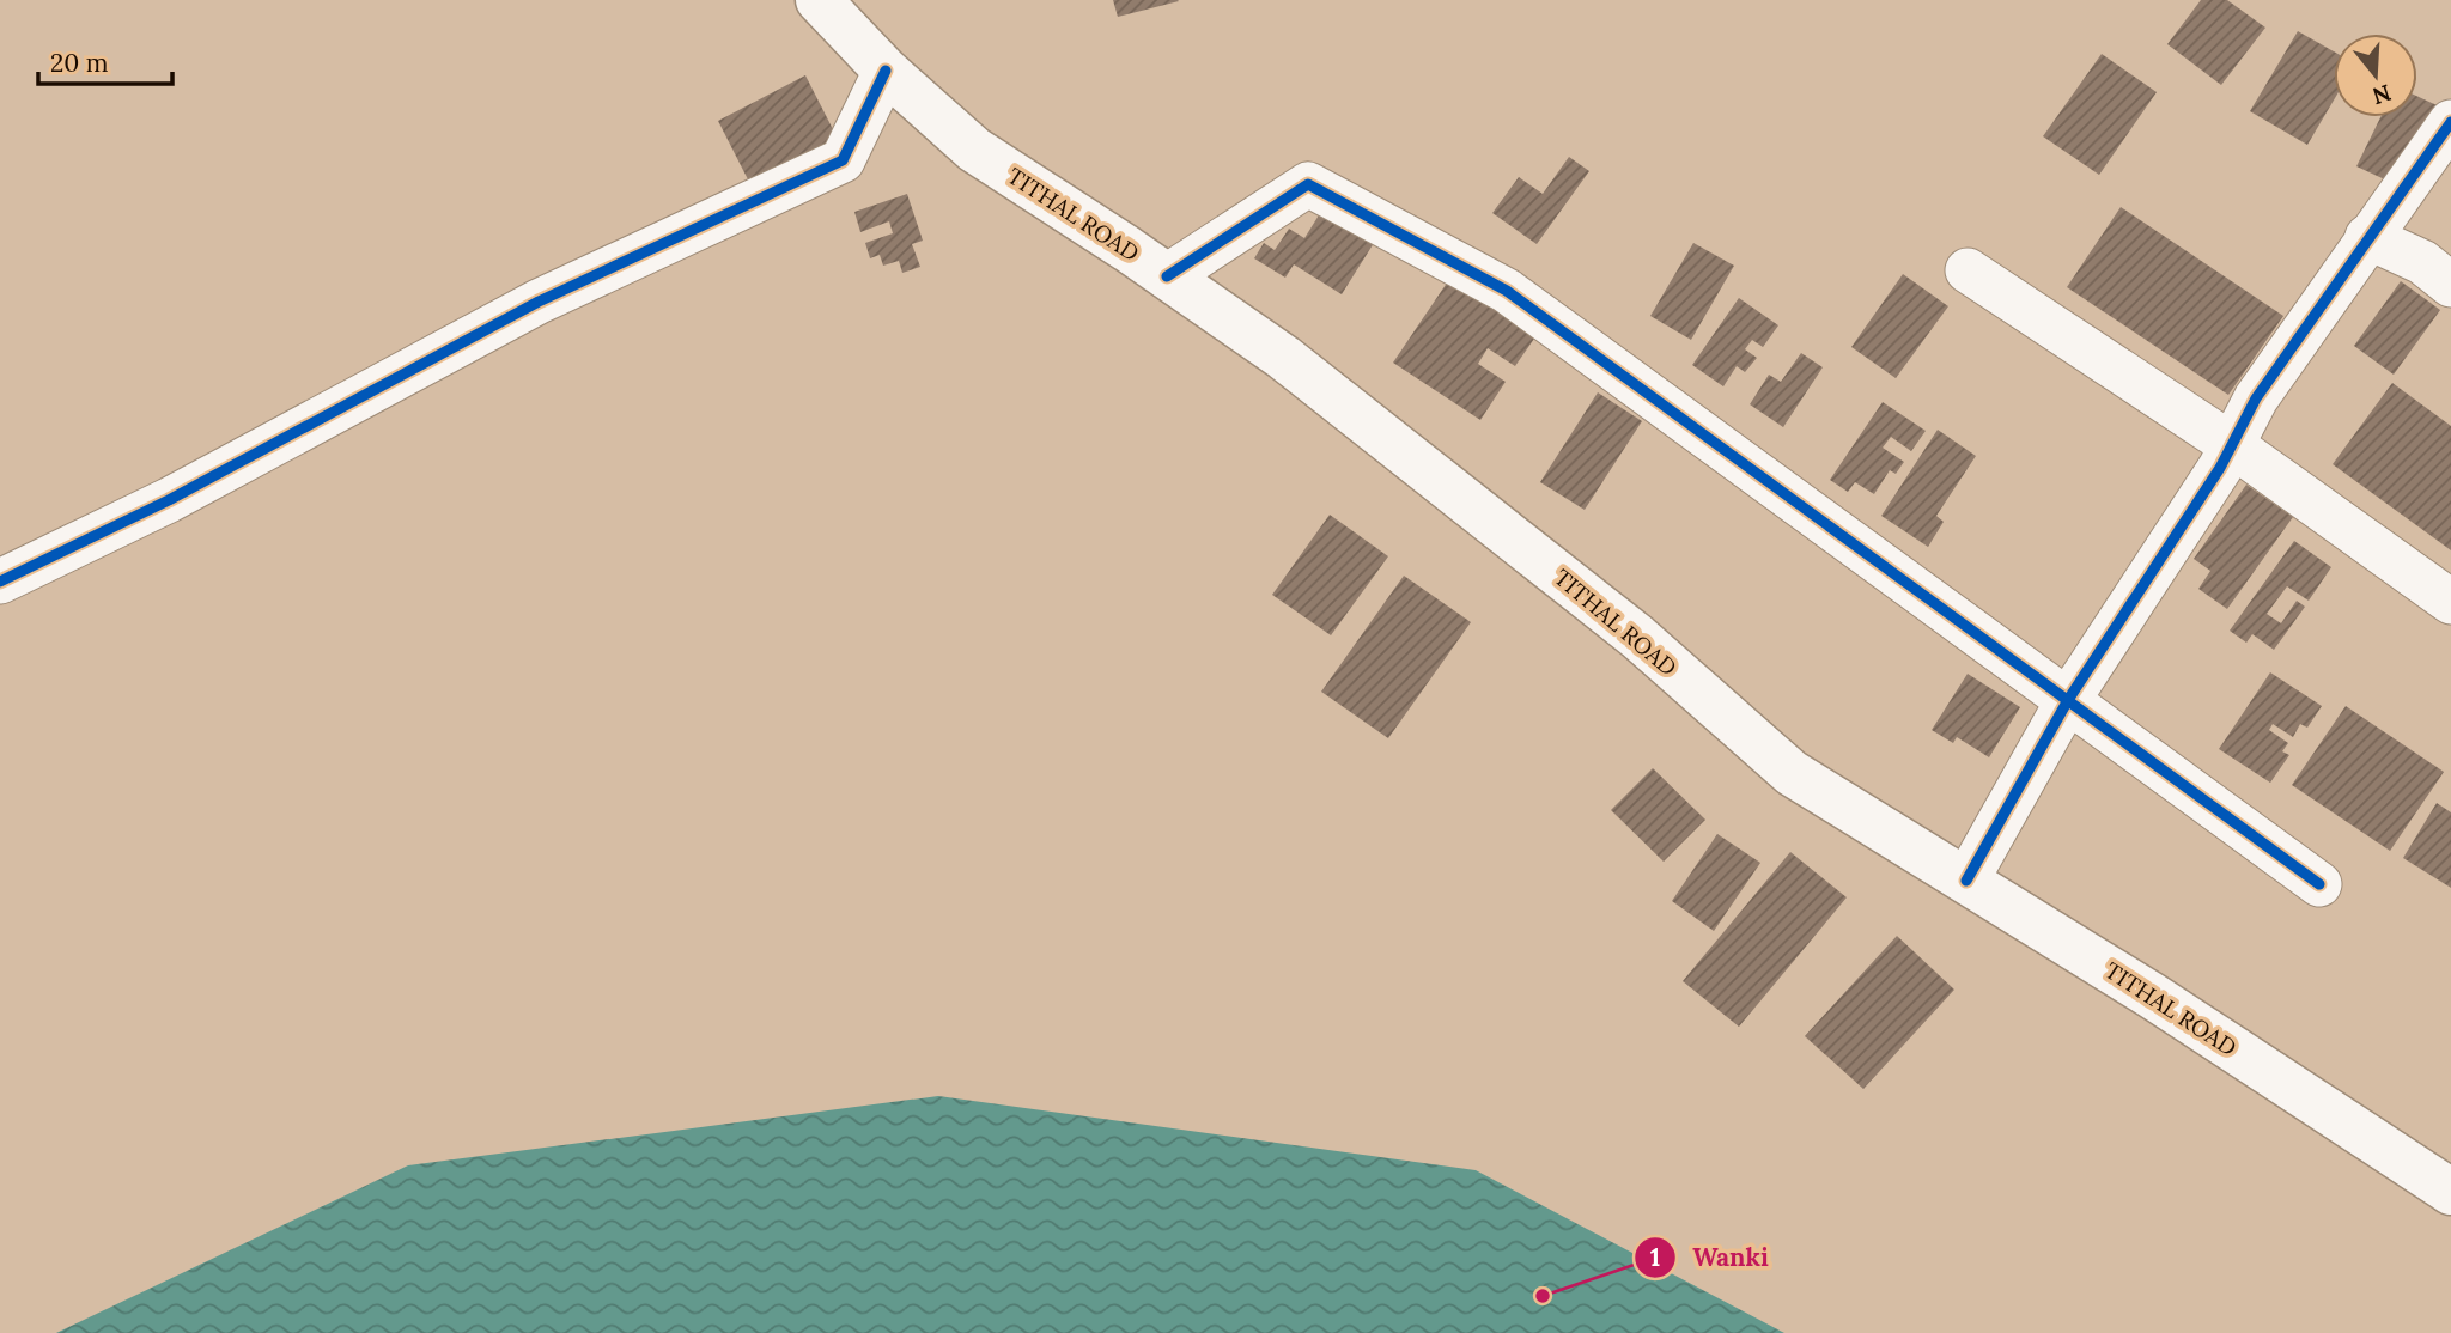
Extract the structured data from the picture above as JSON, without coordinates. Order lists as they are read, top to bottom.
{
  "streets": {
    "main road": ["TITHAL ROAD"]
  },
  "places": ["Wanki"],
  "scale_bar": "20 m",
  "north": "bottom"
}
